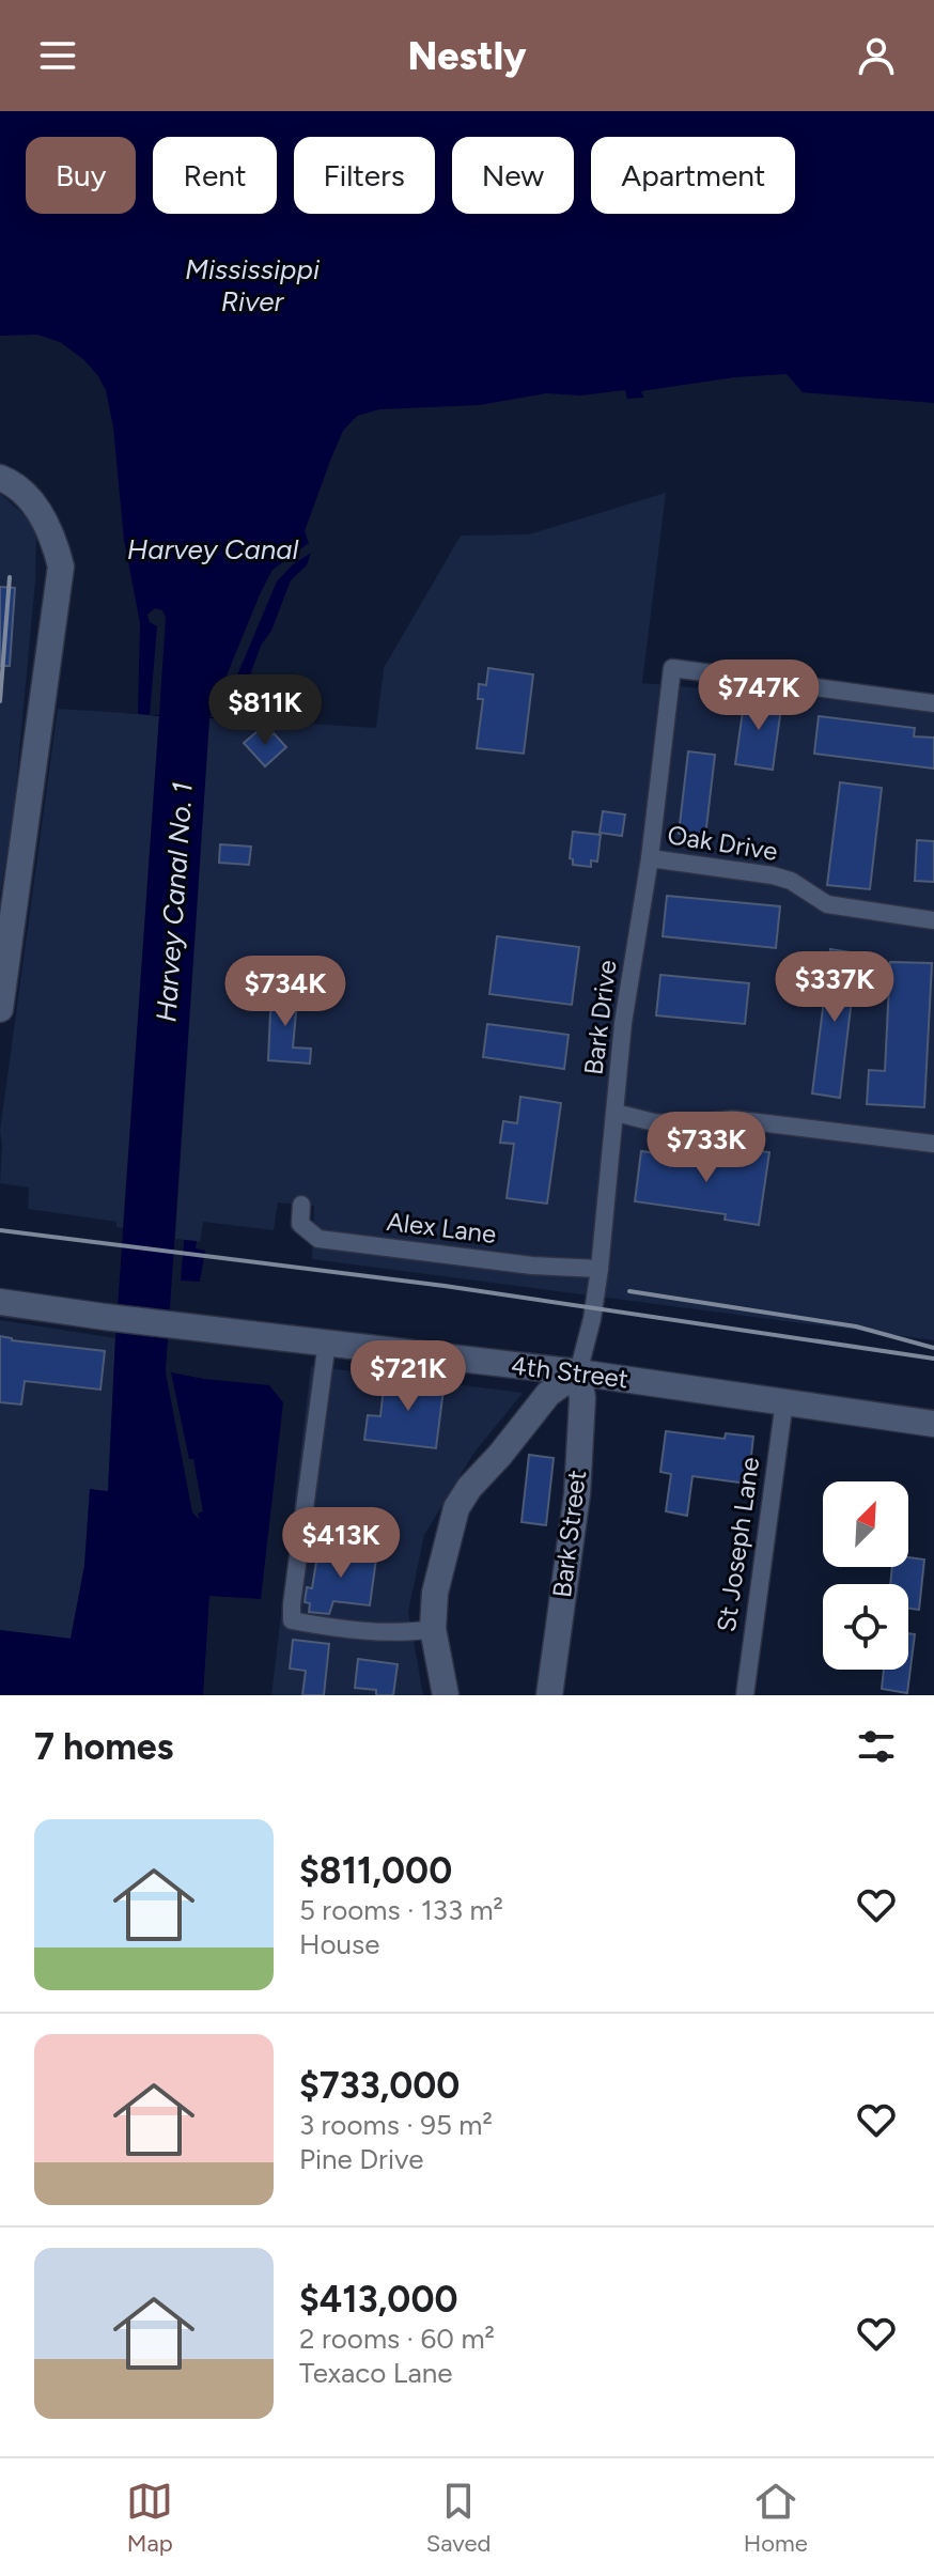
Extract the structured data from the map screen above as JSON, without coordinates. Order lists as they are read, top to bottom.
{
  "streets": {
    "main road": ["4th Street", "Bark Street"],
    "street": [
      "Oak Drive",
      "Bark Drive",
      "Alex Lane",
      "St Joseph Lane"
    ]
  },
  "crossings": [
    ["Oak Drive", "Bark Drive"],
    ["Bark Drive", "Alex Lane"],
    ["Bark Drive", "4th Street"],
    ["Bark Drive", "Bark Street"],
    ["4th Street", "Bark Street"],
    ["4th Street", "St Joseph Lane"]
  ],
  "water": ["Mississippi River", "Harvey Canal", "Harvey Canal No. 1"],
  "north": "top right",
  "page": {
    "header": "Nestly",
    "chip": [
      "Buy",
      "Rent",
      "Filters",
      "New",
      "Apartment"
    ],
    "price": [
      "$747K",
      "$811K",
      "$337K",
      "$734K",
      "$733K",
      "$721K",
      "$413K"
    ],
    "heading": "7 homes",
    "list": [
      {
        "name": "$811,000",
        "note": "5 rooms · 133 m² · House"
      },
      {
        "name": "$733,000",
        "note": "3 rooms · 95 m² · Pine Drive"
      },
      {
        "name": "$413,000",
        "note": "2 rooms · 60 m² · Texaco Lane"
      }
    ],
    "tabs": ["Map", "Saved", "Home"]
  }
}
